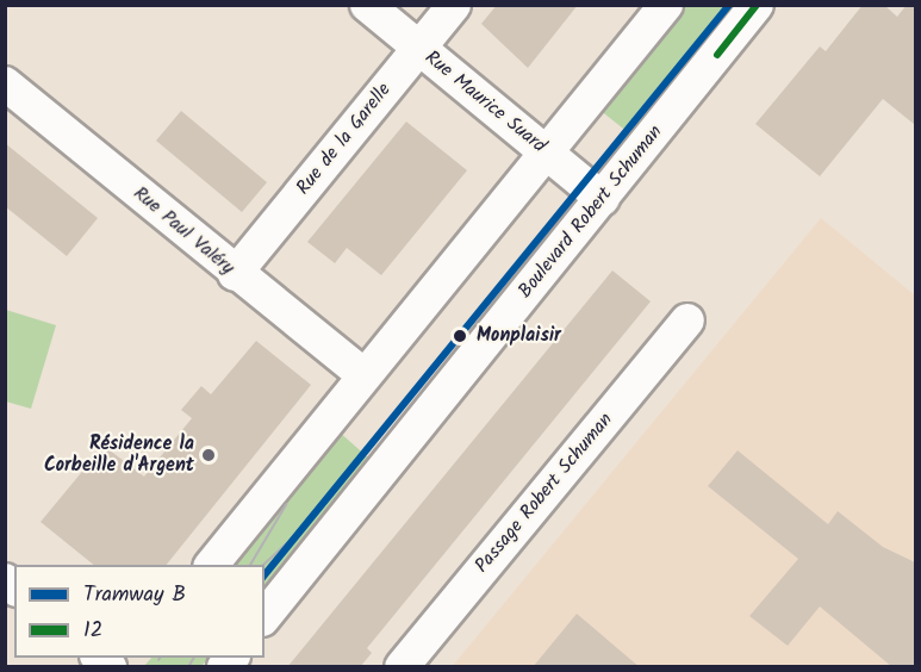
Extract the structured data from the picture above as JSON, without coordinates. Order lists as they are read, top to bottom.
{
  "streets": {
    "street": [
      "Rue Maurice Suard",
      "Rue de la Garelle",
      "Boulevard Robert Schuman",
      "Rue Paul Valéry",
      "Passage Robert Schuman"
    ]
  },
  "crossings": [
    ["Rue Maurice Suard", "Rue de la Garelle"],
    ["Rue Maurice Suard", "Boulevard Robert Schuman"],
    ["Rue de la Garelle", "Rue Paul Valéry"]
  ],
  "places": ["Monplaisir", "Résidence la Corbeille d'Argent"],
  "lines": ["tram line B", "transit line 12"],
  "legend": ["Tramway B", "12"]
}
